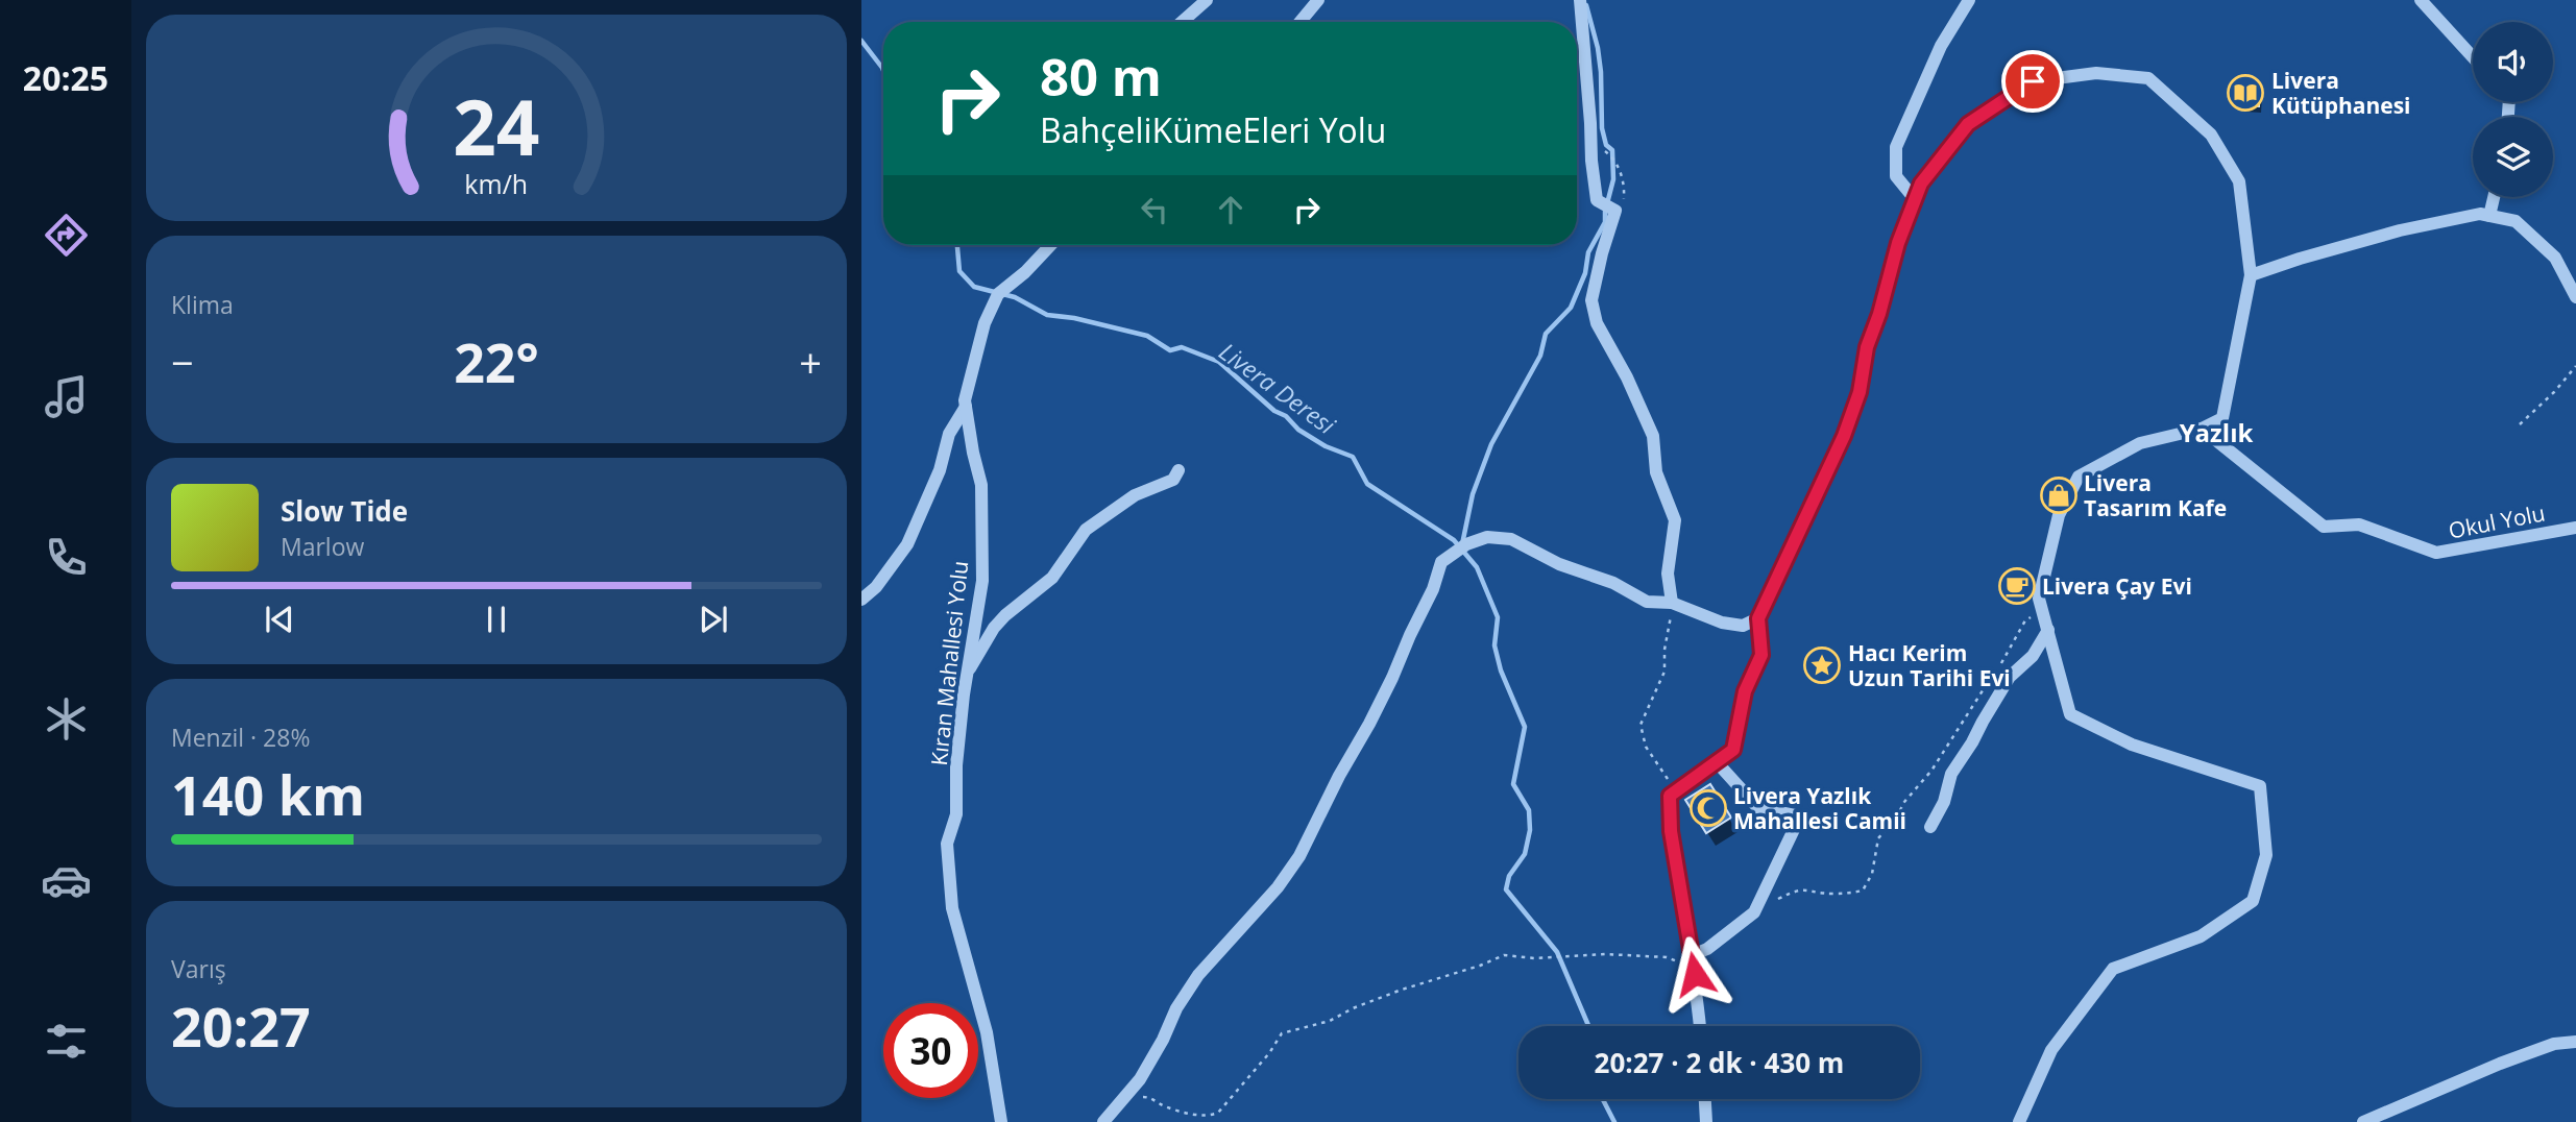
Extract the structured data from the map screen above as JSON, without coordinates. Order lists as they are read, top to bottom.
{
  "streets": {
    "street": ["Okul Yolu", "Kıran Mahallesi Yolu"]
  },
  "districts": ["Yazlık"],
  "water": ["Livera Deresi"],
  "places": {
    "library": ["Livera Kütüphanesi"],
    "shop": ["Livera Tasarım Kafe"],
    "cafe": ["Livera Çay Evi"],
    "place": ["Hacı Kerim Uzun Tarihi Evi"],
    "mosque": ["Livera Yazlık Mahallesi Camii"]
  },
  "page": {
    "tabs": "20:25",
    "turn": ["80 m", "BahçeliKümeEleri Yolu"],
    "tile": [
      "Klima",
      ["Menzil · 28%", "140 km"],
      ["Varış", "20:27"]
    ],
    "heat": ["−", "22°", "+"],
    "song": ["Slow Tide", "Marlow"],
    "limit": "30",
    "trip": "20:27 · 2 dk · 430 m",
    "gauge": ["24", "km/h"]
  }
}
